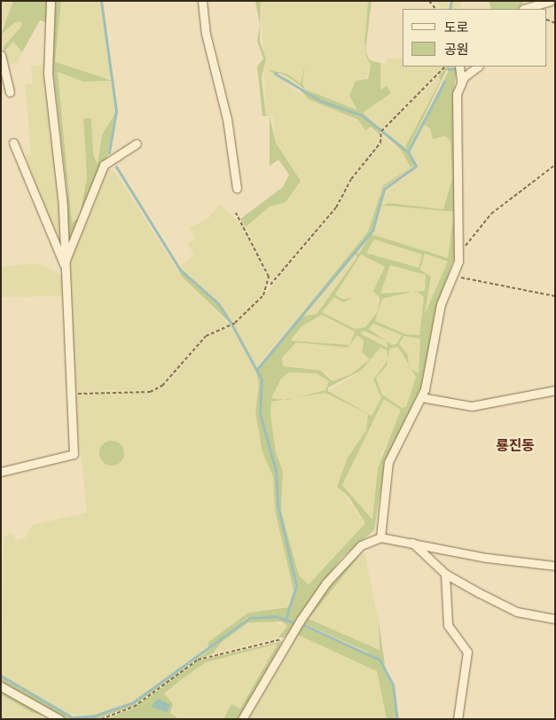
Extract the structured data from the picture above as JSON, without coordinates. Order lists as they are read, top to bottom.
{
  "districts": ["룡진동"],
  "legend": ["도로", "공원"]
}
